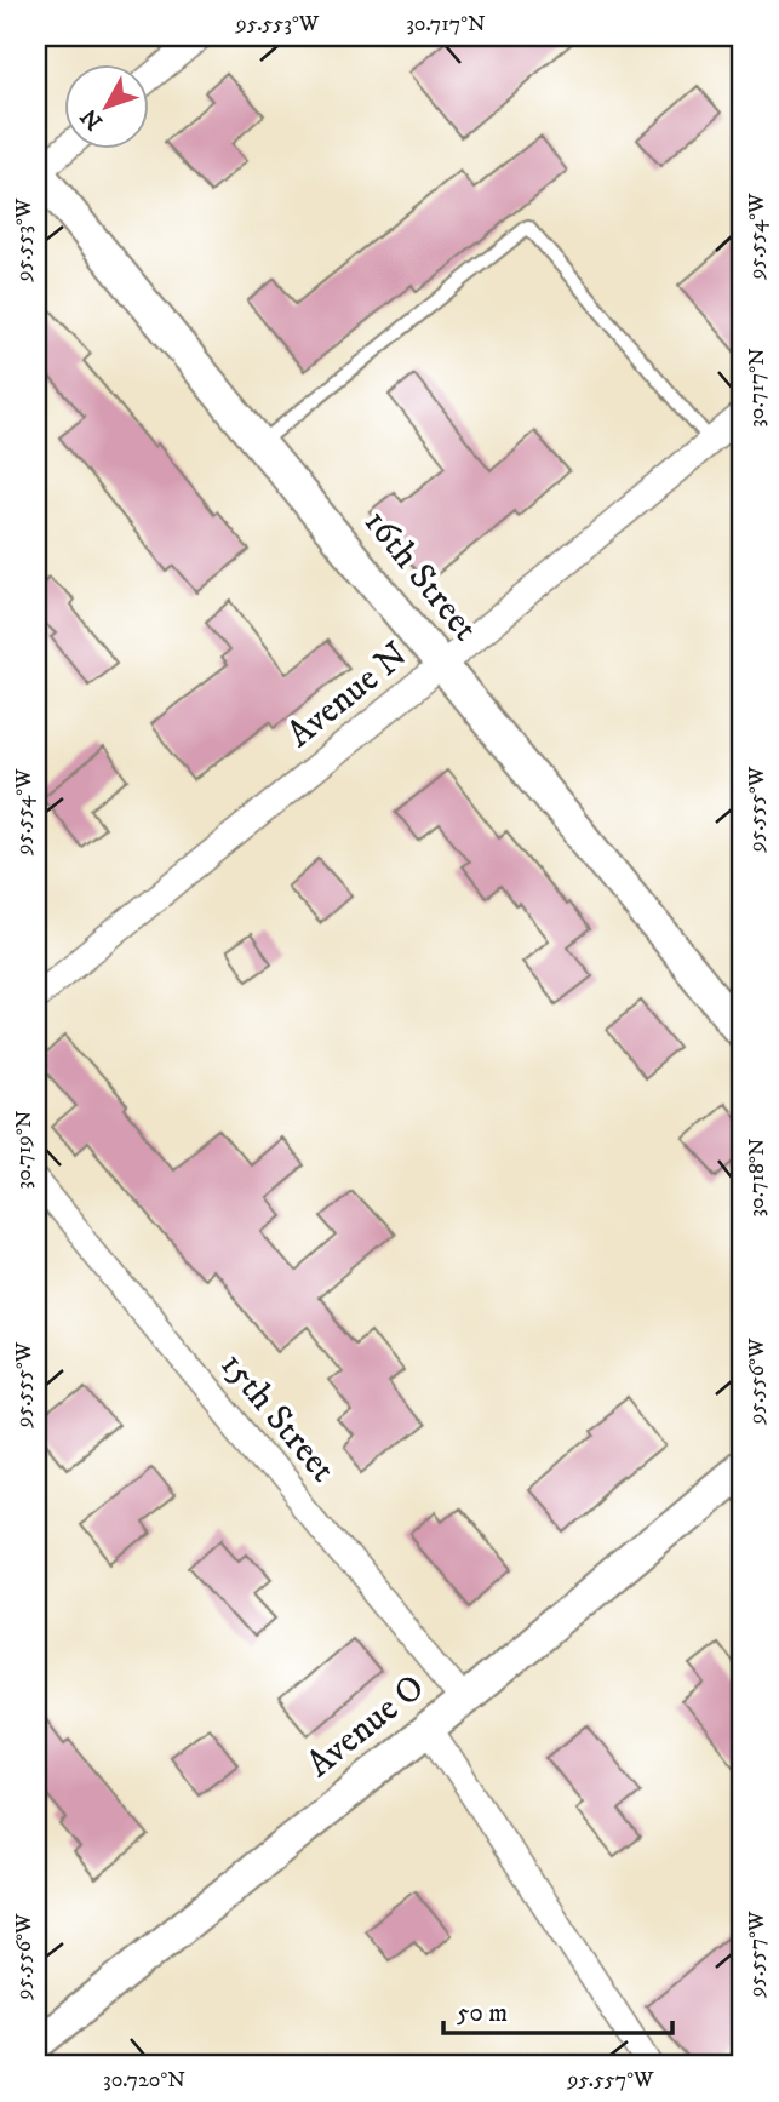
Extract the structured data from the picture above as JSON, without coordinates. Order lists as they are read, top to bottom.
{
  "streets": {
    "street": [
      "16th Street",
      "Avenue N",
      "15th Street",
      "Avenue O"
    ]
  },
  "crossings": [
    ["16th Street", "Avenue N"],
    ["15th Street", "Avenue O"]
  ],
  "scale_bar": "50 m",
  "north": "bottom left",
  "coordinates": [
    "95.553°W",
    "30.717°N",
    "95.554°W",
    "95.555°W",
    "30.719°N",
    "30.718°N",
    "95.556°W",
    "95.557°W",
    "30.720°N"
  ]
}
